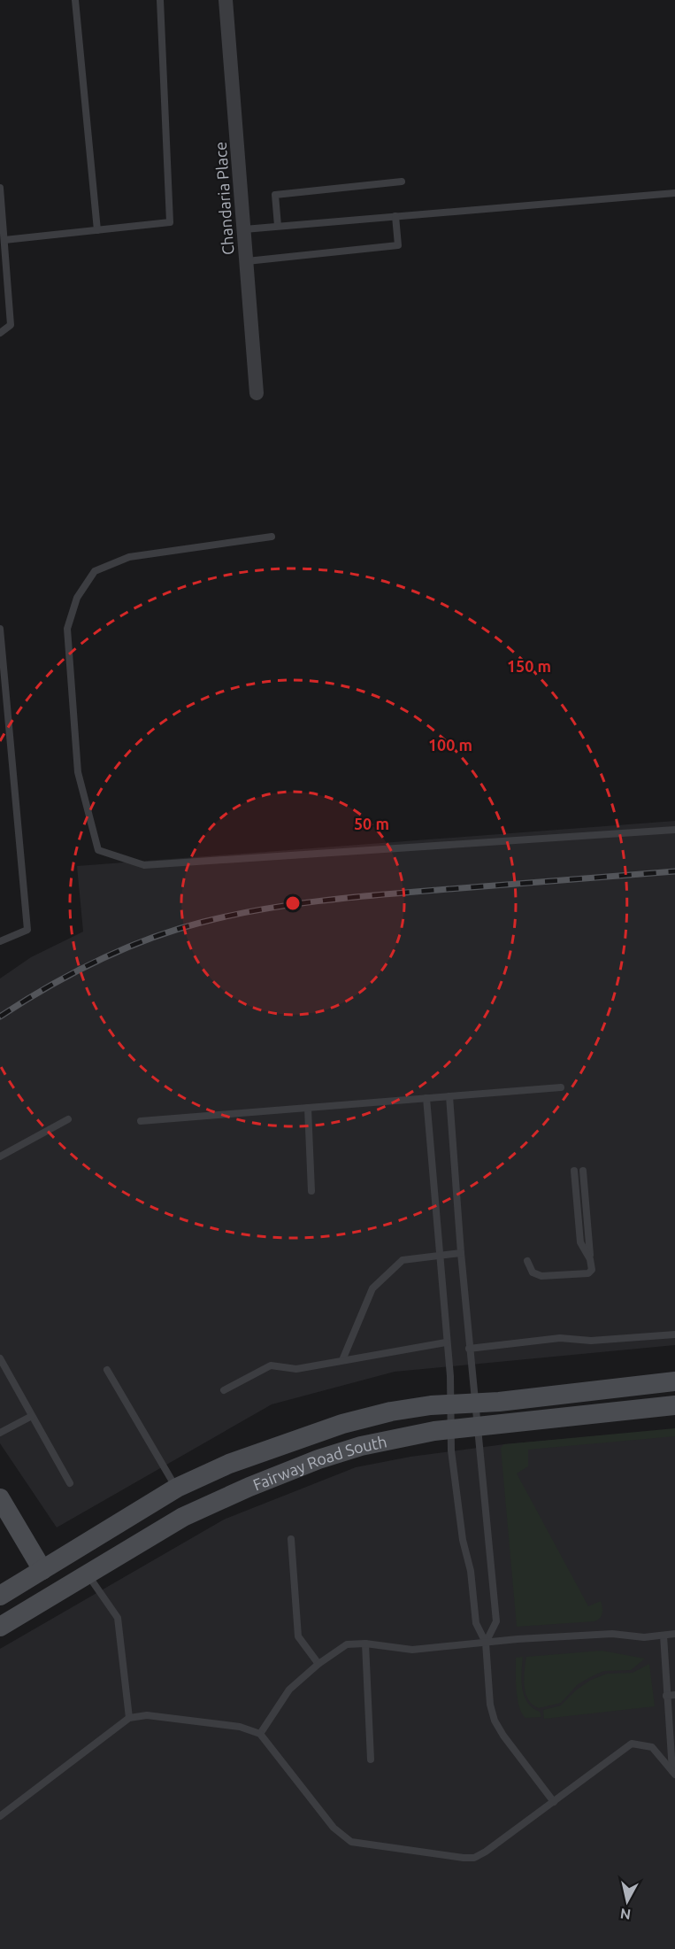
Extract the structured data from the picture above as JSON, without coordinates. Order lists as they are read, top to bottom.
{
  "streets": {
    "main road": ["Fairway Road South"],
    "street": ["Chandaria Place"]
  },
  "north": "bottom",
  "rings": ["150 m", "100 m", "50 m"]
}
